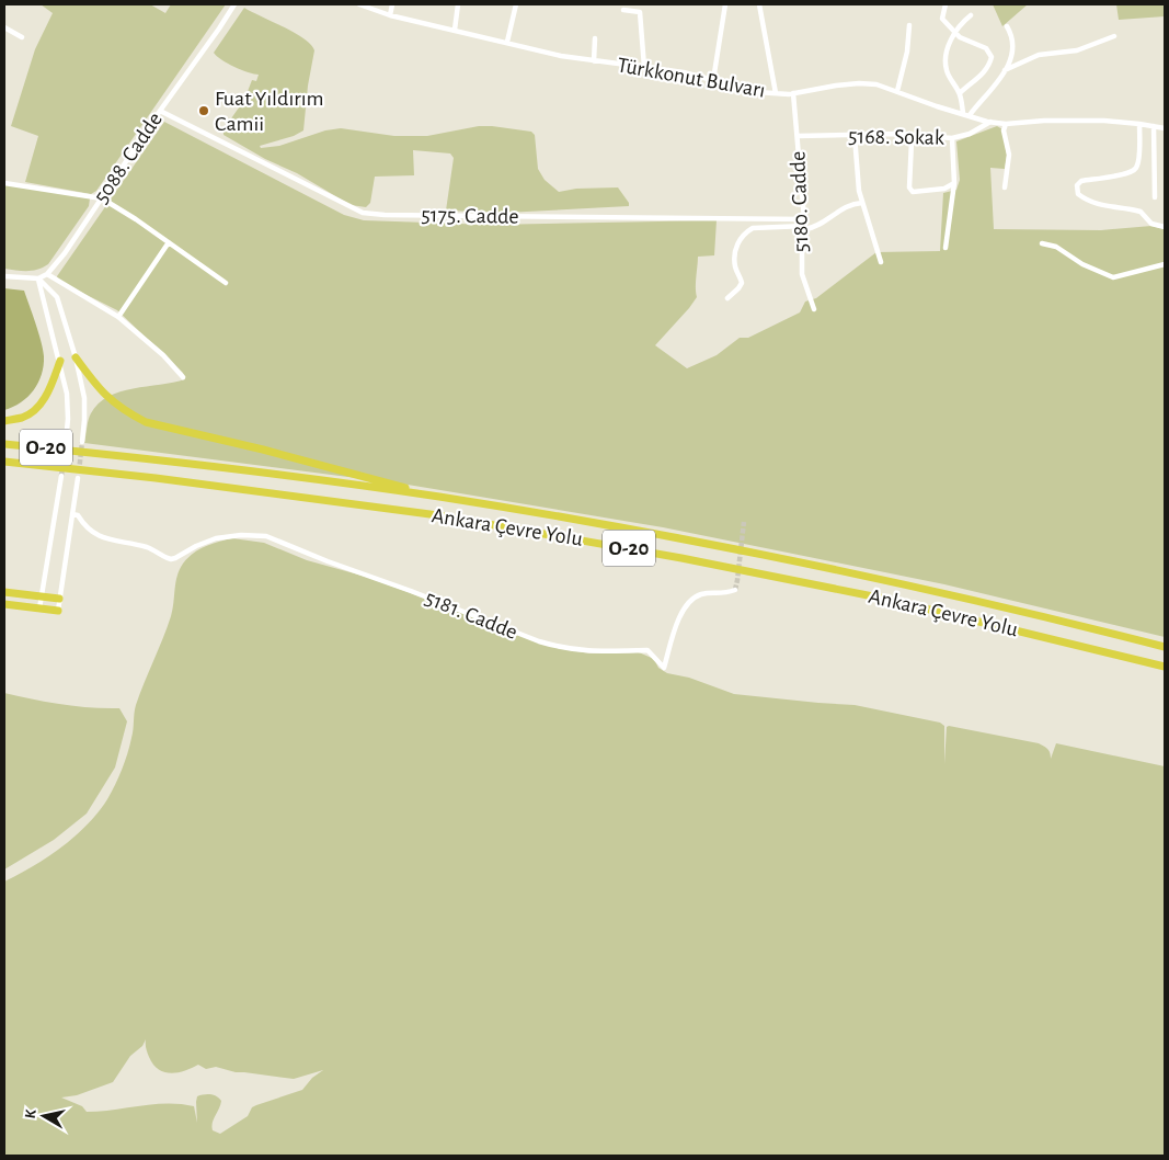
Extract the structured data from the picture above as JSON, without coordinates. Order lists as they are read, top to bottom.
{
  "streets": {
    "highway": ["O-20", "Ankara Çevre Yolu"],
    "street": [
      "Türkkonut Bulvarı",
      "5168. Sokak",
      "5088. Cadde",
      "5180. Cadde",
      "5175. Cadde",
      "5181. Cadde"
    ]
  },
  "crossings": [
    ["Türkkonut Bulvarı", "5168. Sokak"],
    ["Türkkonut Bulvarı", "5180. Cadde"],
    ["5168. Sokak", "5180. Cadde"],
    ["5088. Cadde", "5175. Cadde"],
    ["5180. Cadde", "5175. Cadde"]
  ],
  "places": ["Fuat Yıldırım Camii"],
  "north": "left"
}
